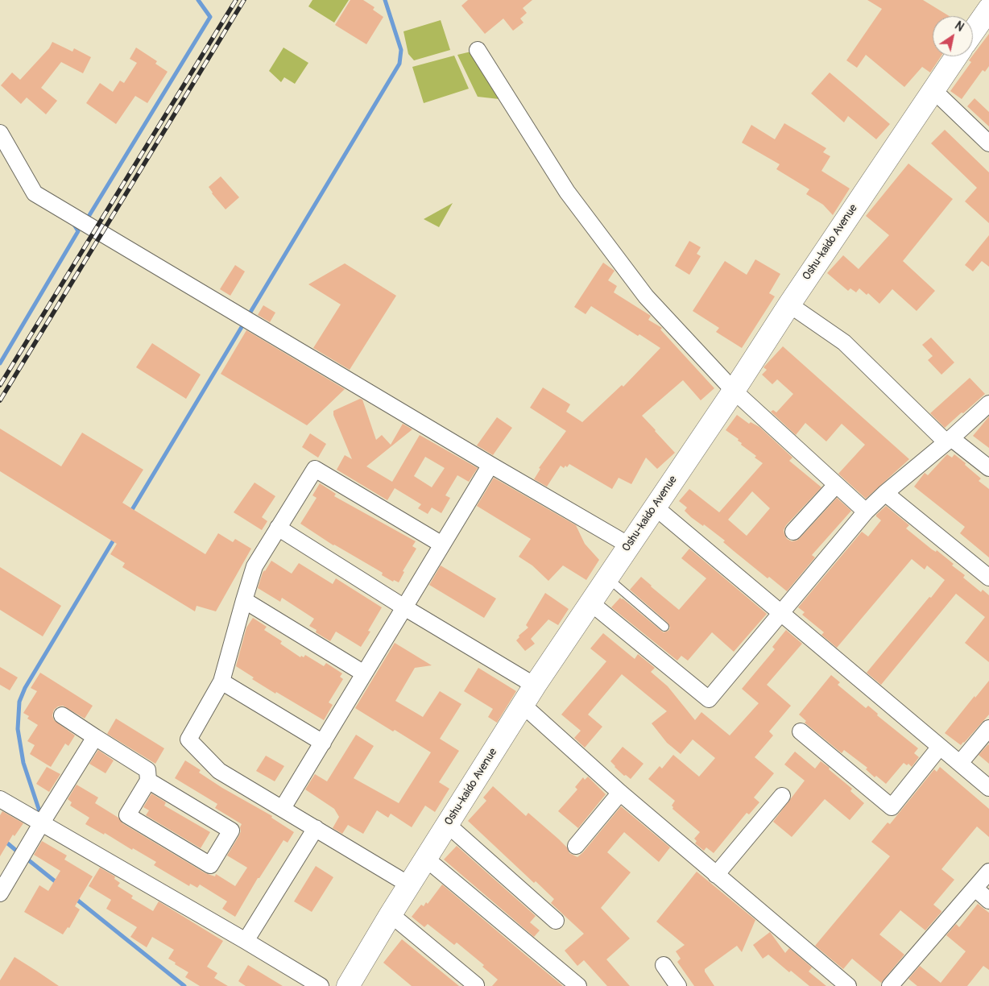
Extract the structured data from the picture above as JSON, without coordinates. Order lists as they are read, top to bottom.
{
  "streets": {
    "main road": ["Oshu-kaido Avenue"]
  },
  "north": "top right"
}
